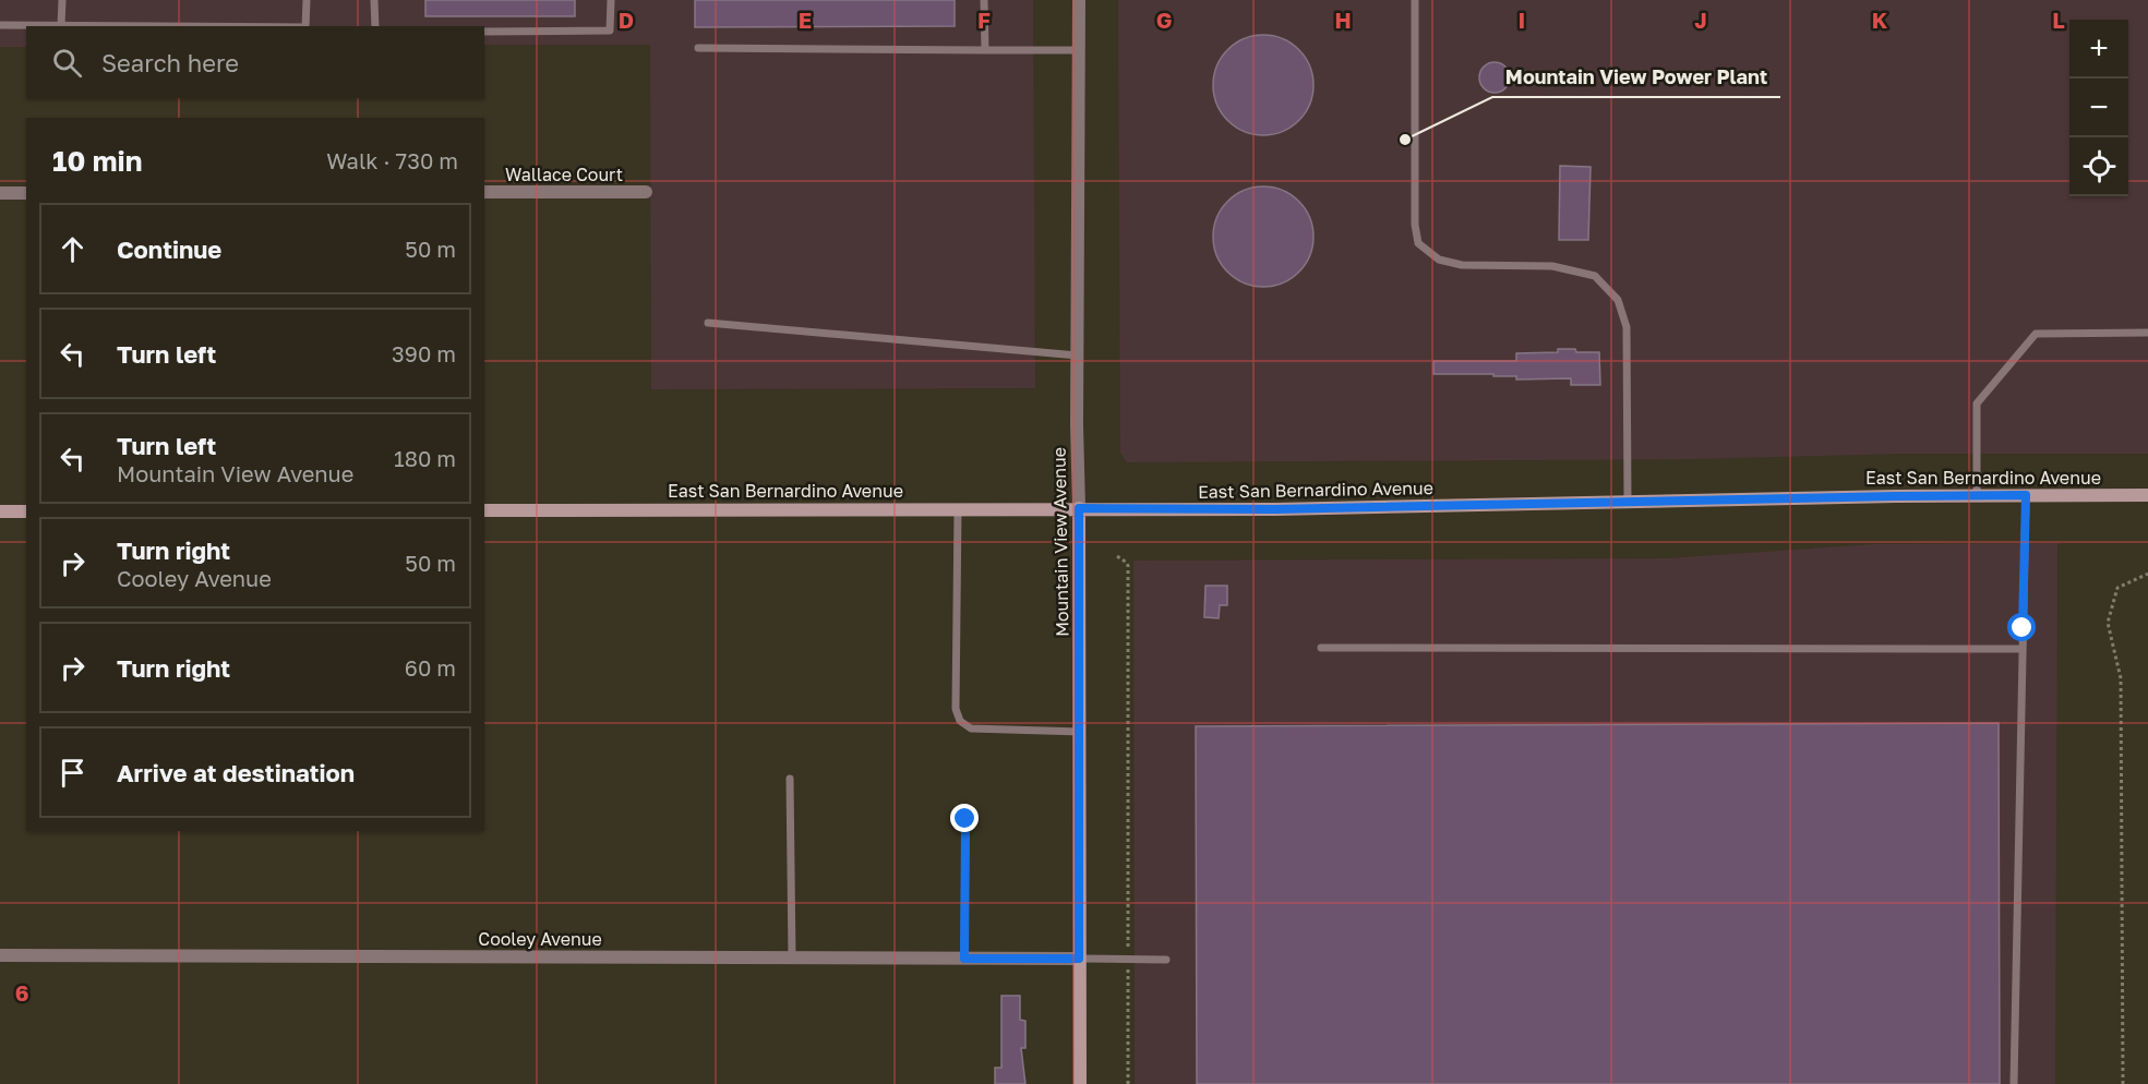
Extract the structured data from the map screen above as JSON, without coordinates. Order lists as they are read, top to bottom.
{
  "streets": {
    "main road": ["East San Bernardino Avenue", "Mountain View Avenue"],
    "street": ["Wallace Court", "Cooley Avenue"]
  },
  "crossings": [
    ["East San Bernardino Avenue", "Mountain View Avenue"],
    ["Mountain View Avenue", "Cooley Avenue"]
  ],
  "places": ["Mountain View Power Plant"],
  "page": {
    "map_buttons": ["+", "−"],
    "search": "Search here",
    "heading": ["10 min", "Walk · 730 m"],
    "list": [
      ["Continue", "50 m"],
      ["Turn left", "390 m"],
      ["Turn left", "Mountain View Avenue", "180 m"],
      ["Turn right", "Cooley Avenue", "50 m"],
      ["Turn right", "60 m"],
      "Arrive at destination"
    ]
  },
  "grid": {
    "columns": [
      "D",
      "E",
      "F",
      "G",
      "H",
      "I",
      "J",
      "K",
      "L"
    ],
    "rows": ["6"]
  }
}
